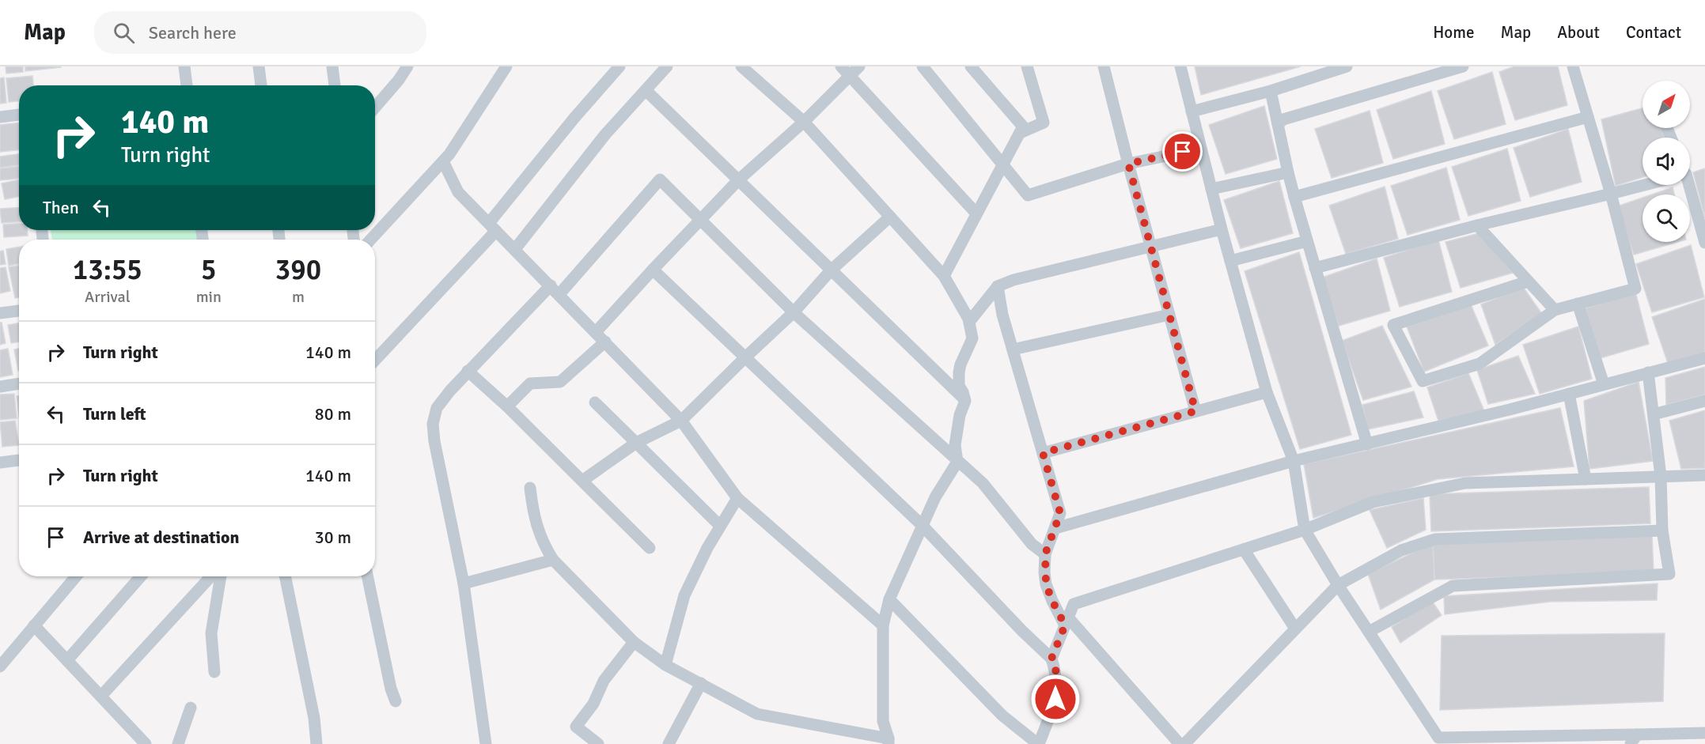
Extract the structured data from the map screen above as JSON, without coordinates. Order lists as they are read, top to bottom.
{
  "north": "top right",
  "page": {
    "header": "Map",
    "search": "Search here",
    "nav": [
      "Home",
      "Map",
      "About",
      "Contact"
    ],
    "turn": ["140 m", "Turn right"],
    "then": "Then",
    "eta": [
      "13:55",
      "Arrival",
      "5",
      "min",
      "390",
      "m"
    ],
    "list": [
      {
        "name": "Turn right",
        "value": "140 m"
      },
      {
        "name": "Turn left",
        "value": "80 m"
      },
      {
        "name": "Turn right",
        "value": "140 m"
      },
      {
        "name": "Arrive at destination",
        "value": "30 m"
      }
    ]
  }
}
